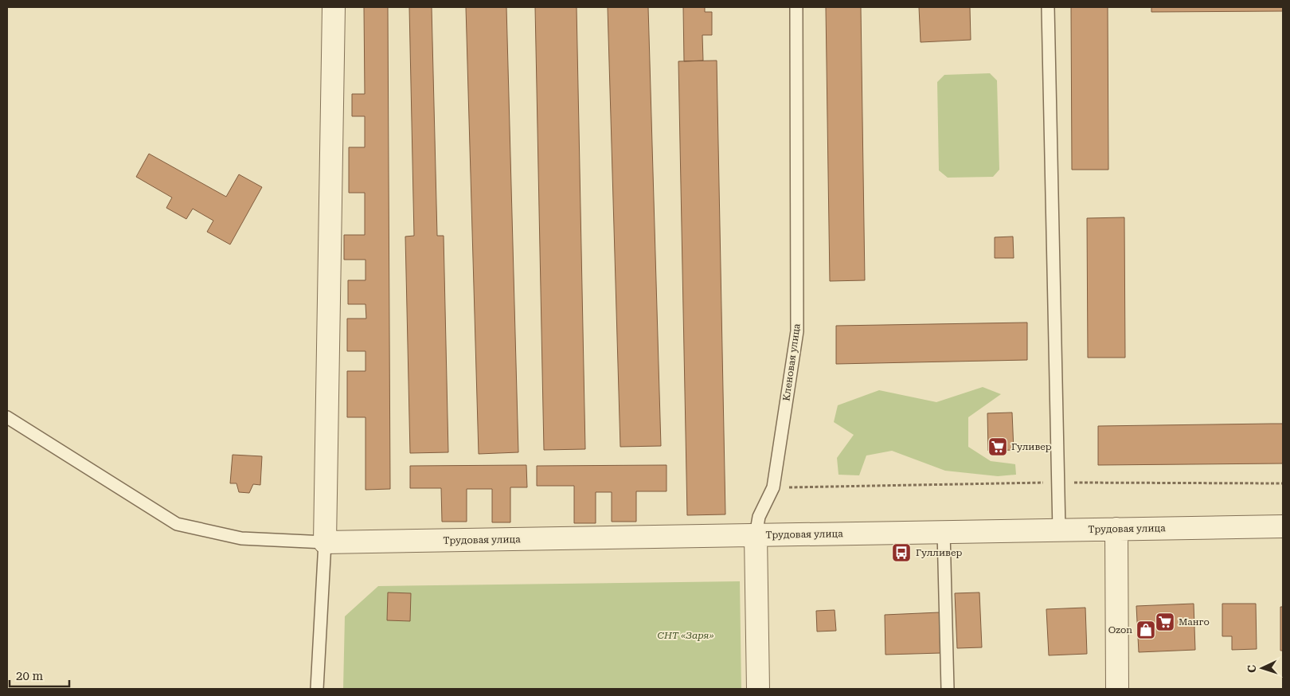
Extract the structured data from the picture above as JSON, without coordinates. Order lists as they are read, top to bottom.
{
  "streets": {
    "street": ["Кленовая улица", "Трудовая улица"]
  },
  "crossings": [
    ["Кленовая улица", "Трудовая улица"]
  ],
  "parks": ["СНТ «Заря»"],
  "places": {
    "supermarket": ["Гуливер", "Манго"],
    "bus stop": ["Гулливер"],
    "shop": ["Ozon"]
  },
  "scale_bar": "20 m",
  "north": "left"
}
